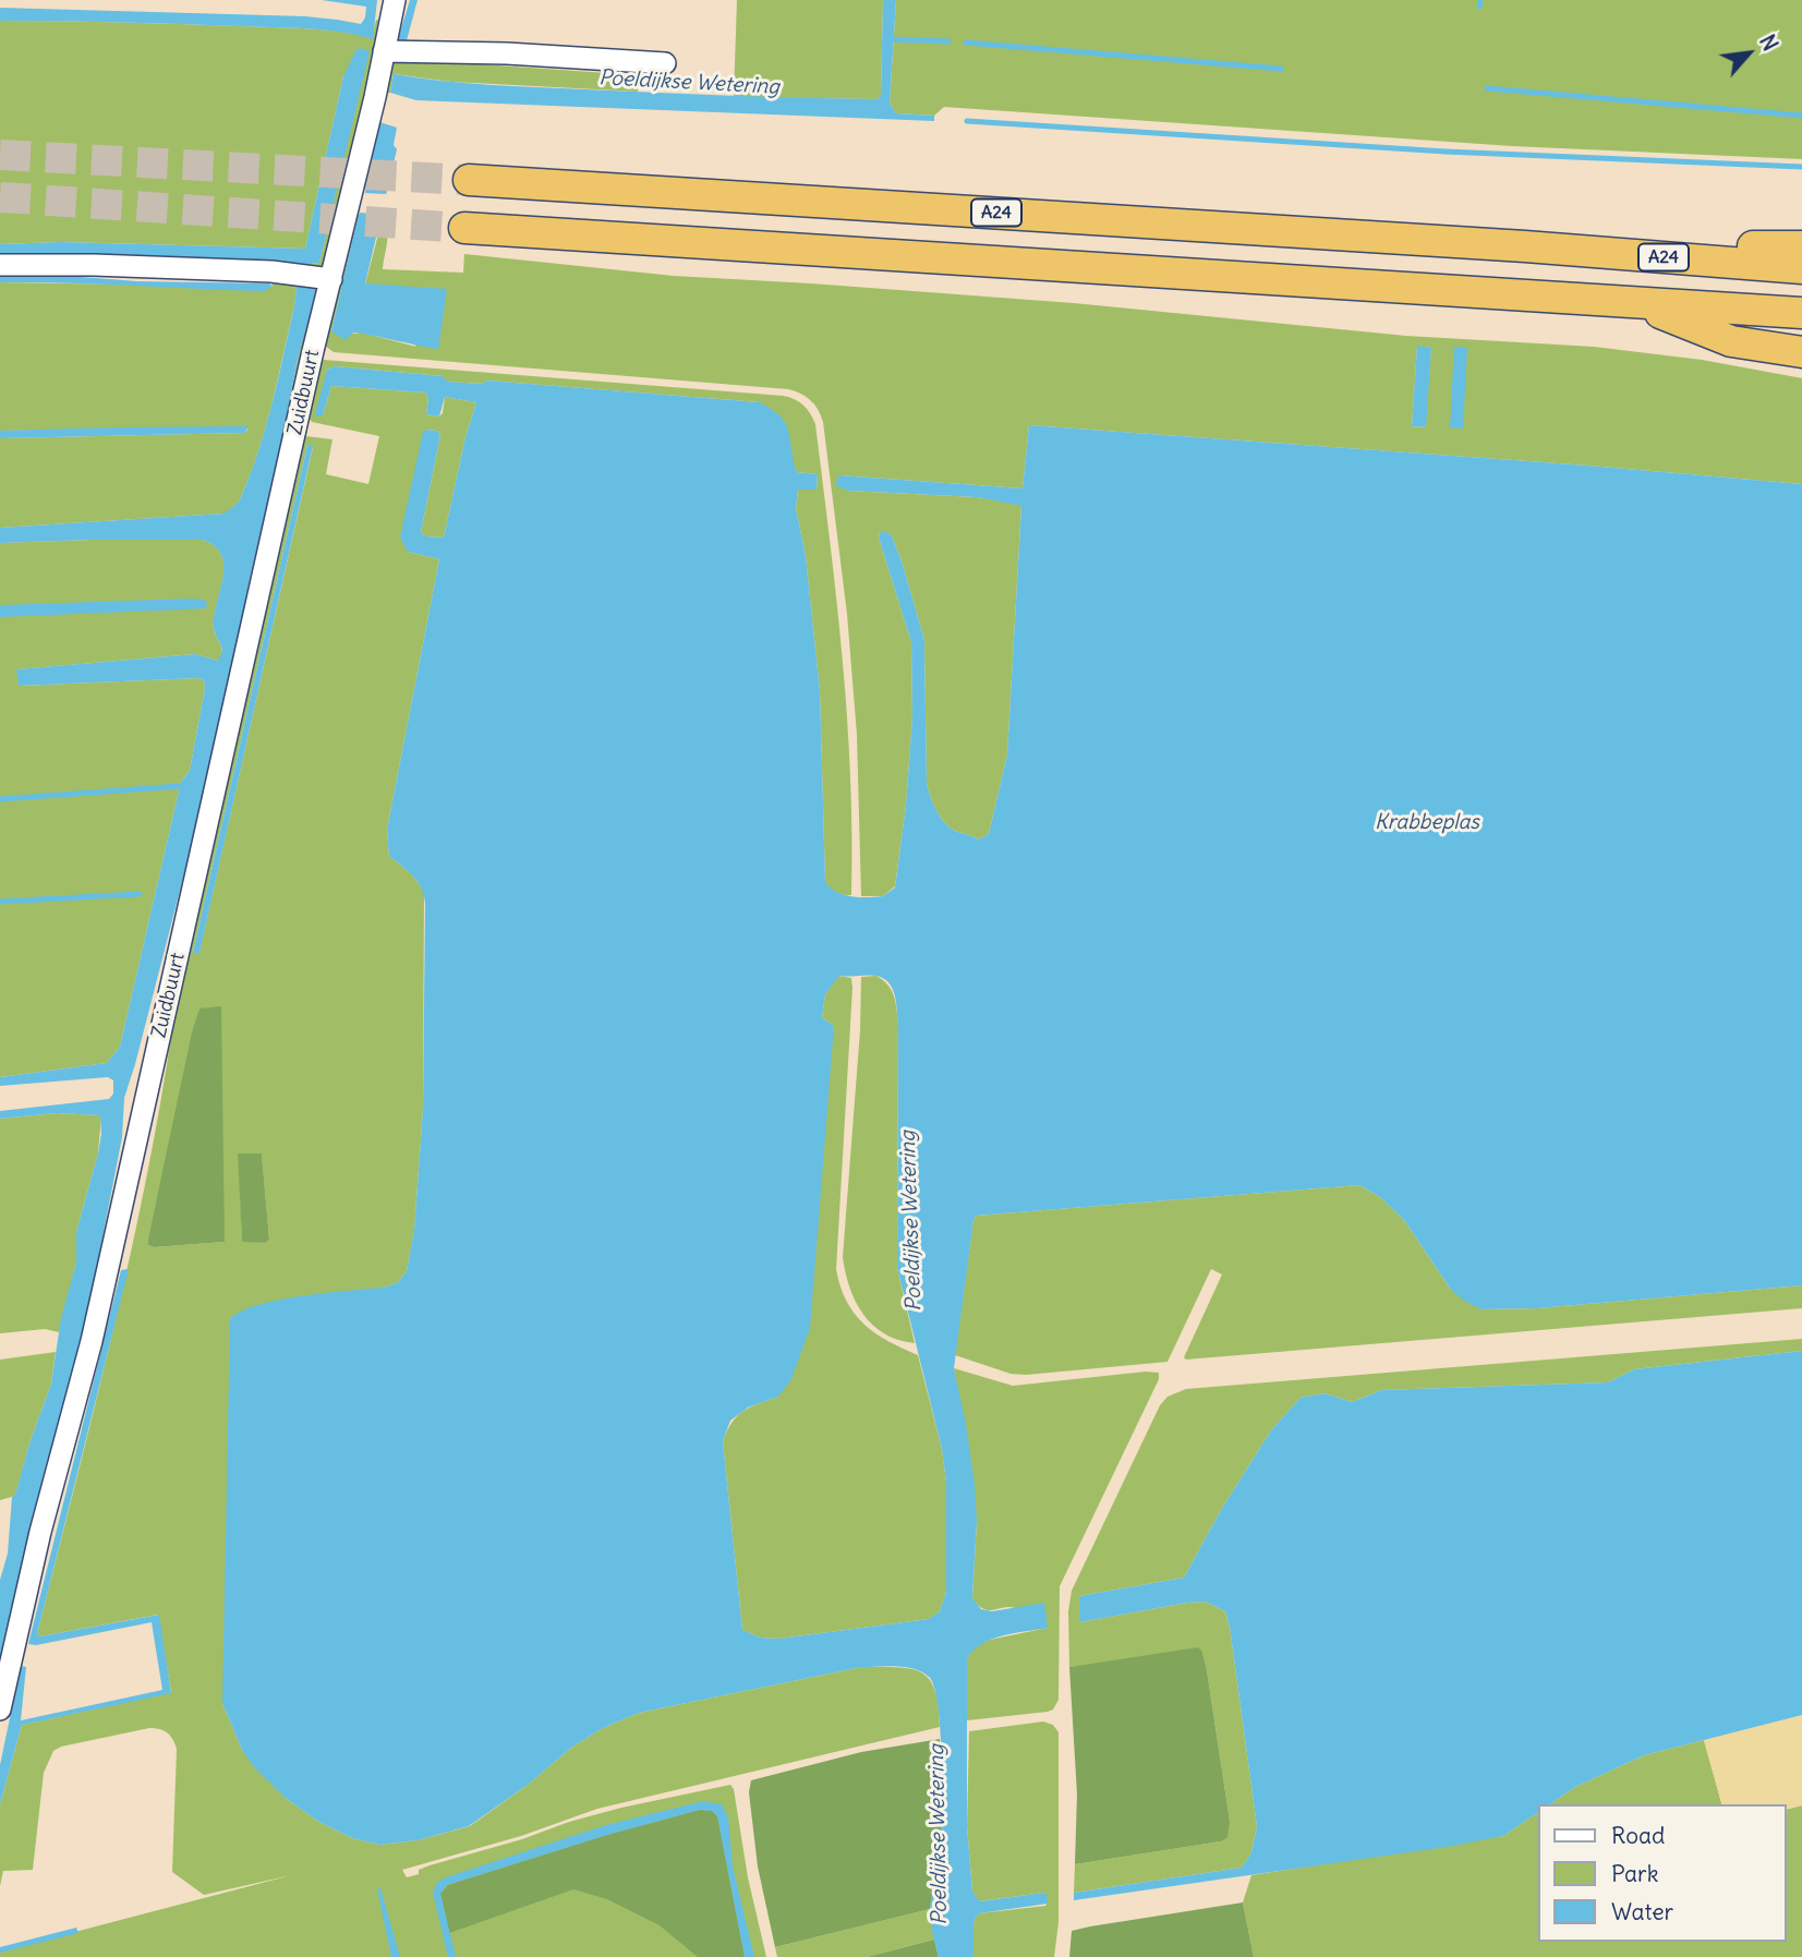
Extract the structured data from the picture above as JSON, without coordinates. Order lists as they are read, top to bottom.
{
  "streets": {
    "highway": ["A24"],
    "street": ["Zuidbuurt"]
  },
  "water": ["Poeldijkse Wetering", "Krabbeplas"],
  "legend": ["Road", "Park", "Water"],
  "north": "top right"
}
